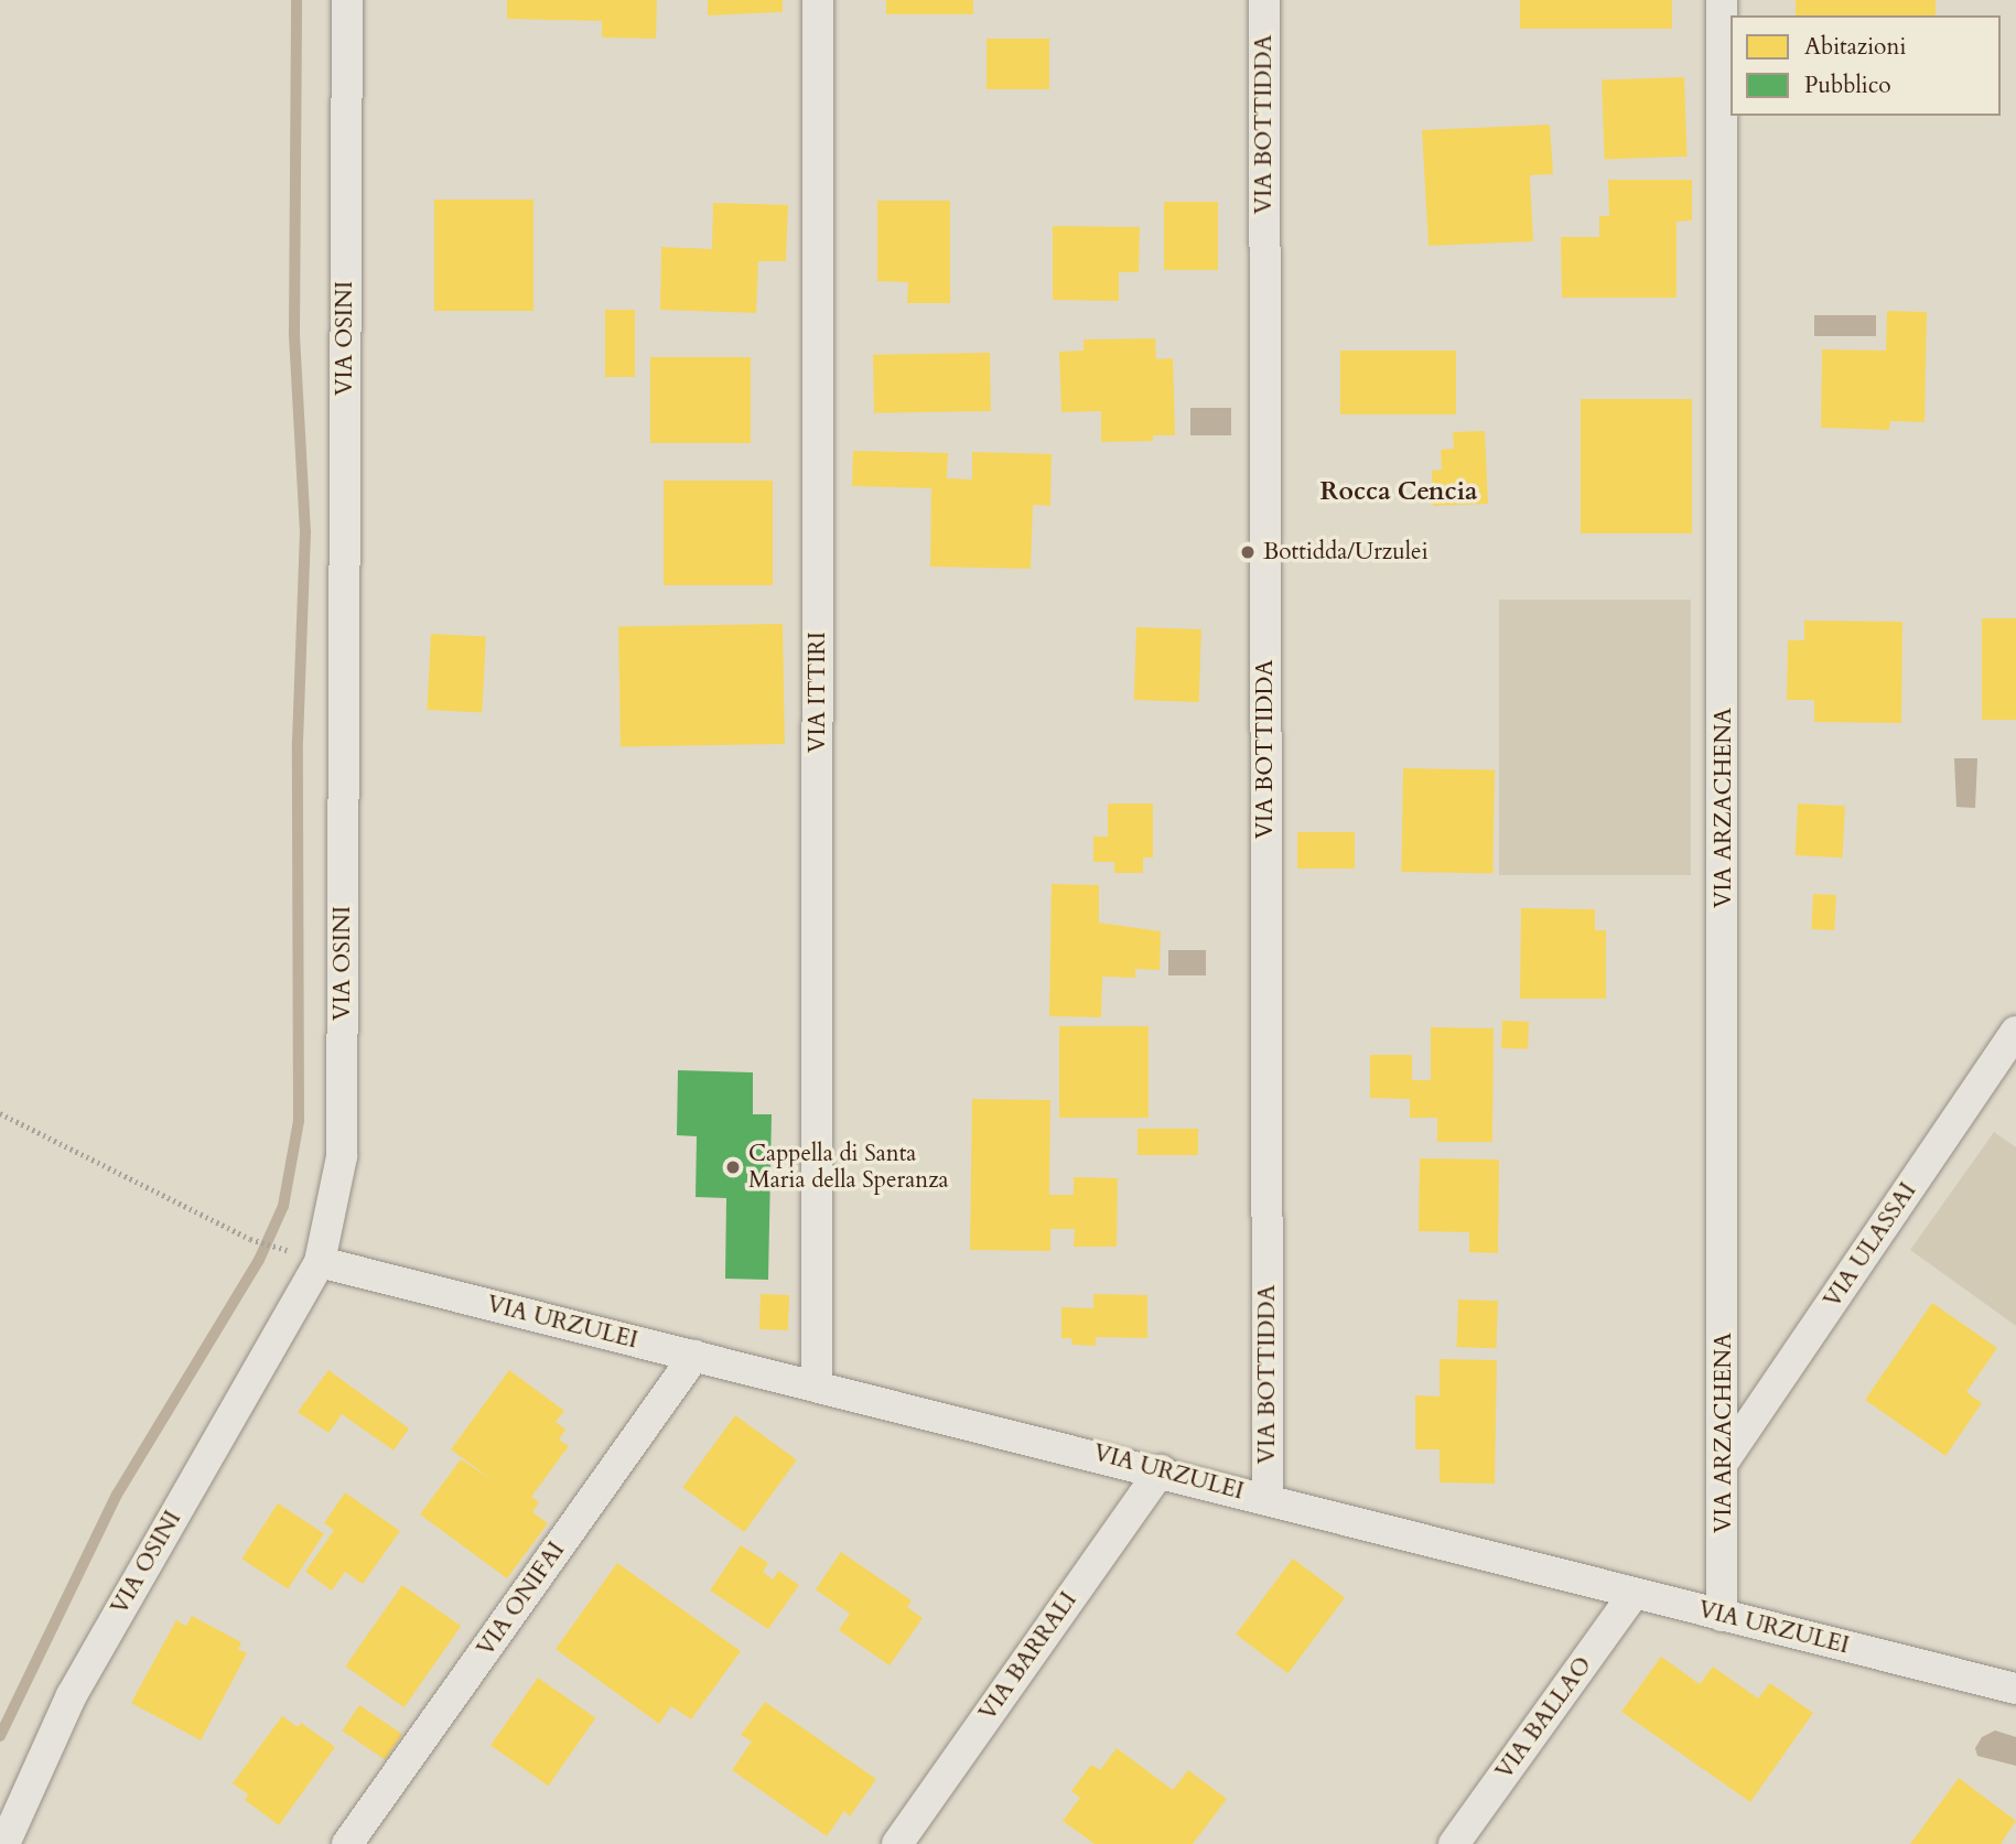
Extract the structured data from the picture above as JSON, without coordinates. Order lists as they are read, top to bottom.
{
  "streets": {
    "street": [
      "VIA BOTTIDDA",
      "VIA OSINI",
      "VIA ITTIRI",
      "VIA ARZACHENA",
      "VIA ULASSAI",
      "VIA URZULEI",
      "VIA ONIFAI",
      "VIA BARRALI",
      "VIA BALLAO"
    ]
  },
  "crossings": [
    ["VIA BOTTIDDA", "VIA URZULEI"],
    ["VIA OSINI", "VIA URZULEI"],
    ["VIA ITTIRI", "VIA URZULEI"],
    ["VIA ARZACHENA", "VIA ULASSAI"],
    ["VIA ARZACHENA", "VIA URZULEI"],
    ["VIA URZULEI", "VIA ONIFAI"],
    ["VIA URZULEI", "VIA BARRALI"],
    ["VIA URZULEI", "VIA BALLAO"]
  ],
  "districts": ["Rocca Cencia"],
  "places": ["Bottidda/Urzulei", "Cappella di Santa Maria della Speranza"],
  "legend": ["Abitazioni", "Pubblico"]
}
